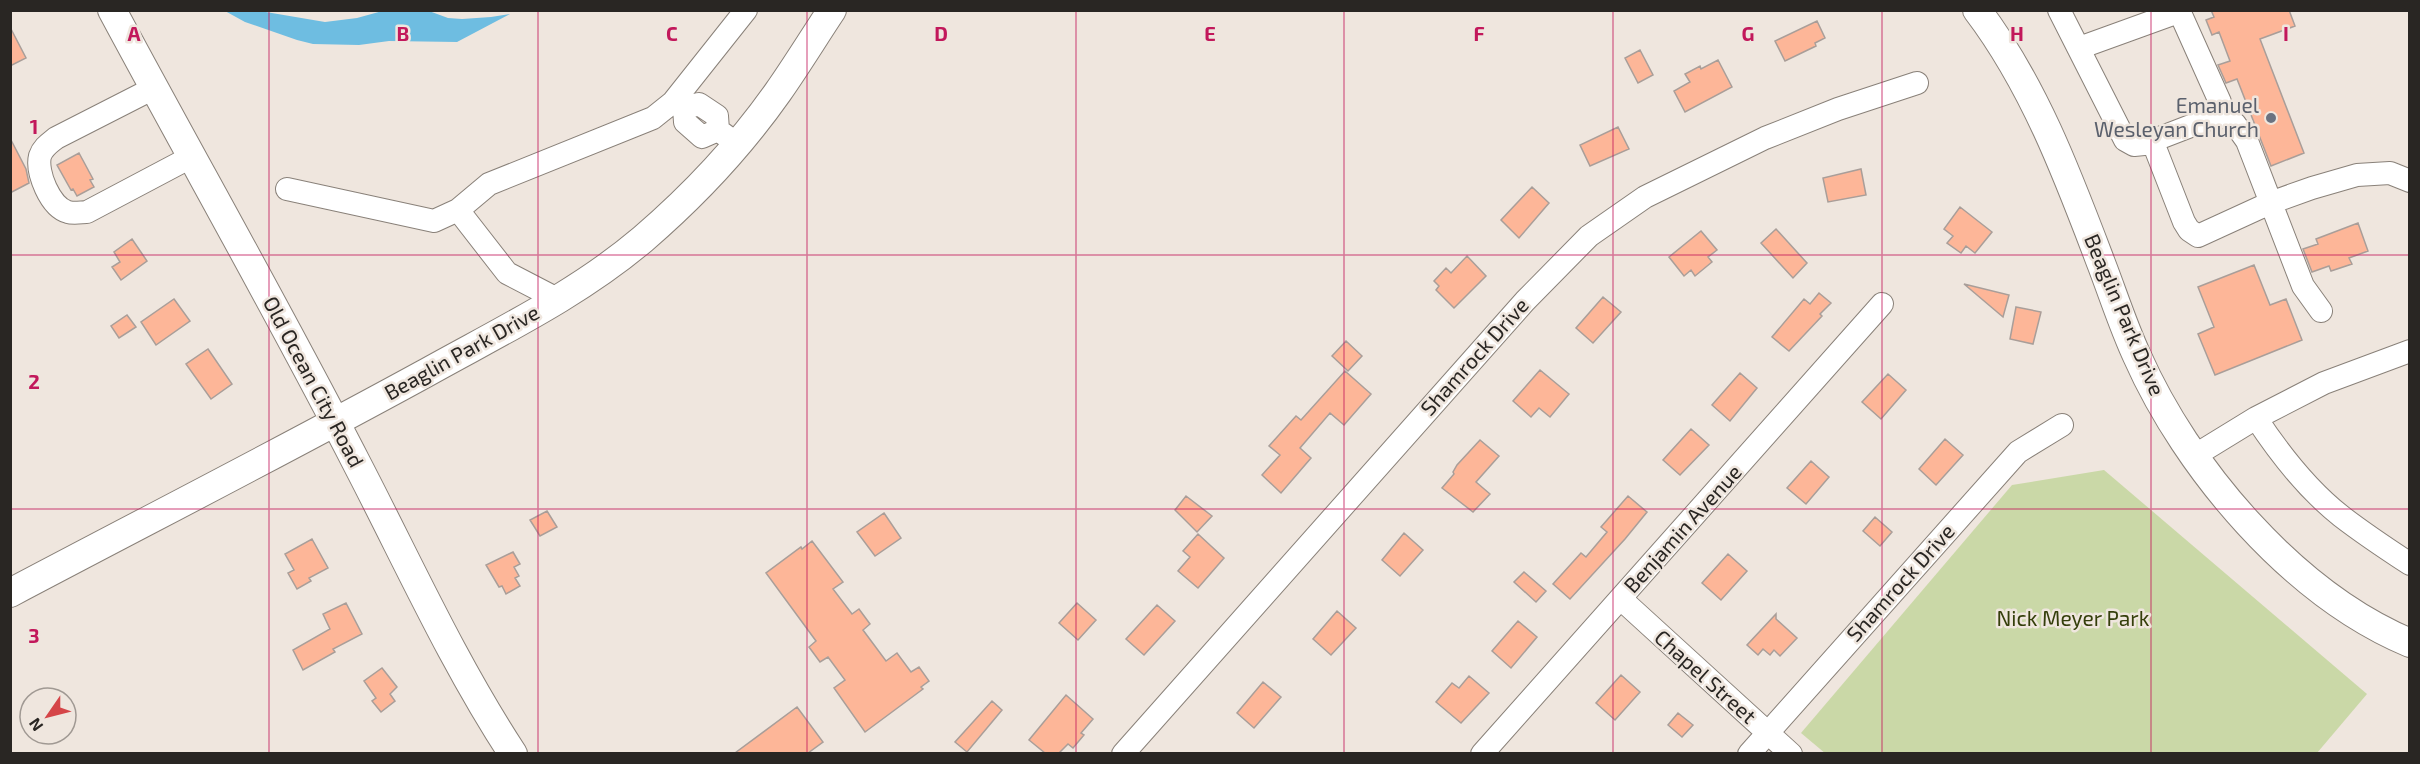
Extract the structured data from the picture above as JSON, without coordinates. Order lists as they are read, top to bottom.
{
  "streets": {
    "main road": ["Beaglin Park Drive", "Old Ocean City Road"],
    "street": ["Shamrock Drive", "Benjamin Avenue", "Chapel Street"]
  },
  "crossings": [
    ["Beaglin Park Drive", "Old Ocean City Road"],
    ["Shamrock Drive", "Chapel Street"],
    ["Benjamin Avenue", "Chapel Street"]
  ],
  "parks": ["Nick Meyer Park"],
  "places": ["Emanuel Wesleyan Church"],
  "north": "bottom left",
  "grid": {
    "columns": [
      "A",
      "B",
      "C",
      "D",
      "E",
      "F",
      "G",
      "H",
      "I"
    ],
    "rows": ["1", "2", "3"]
  }
}
